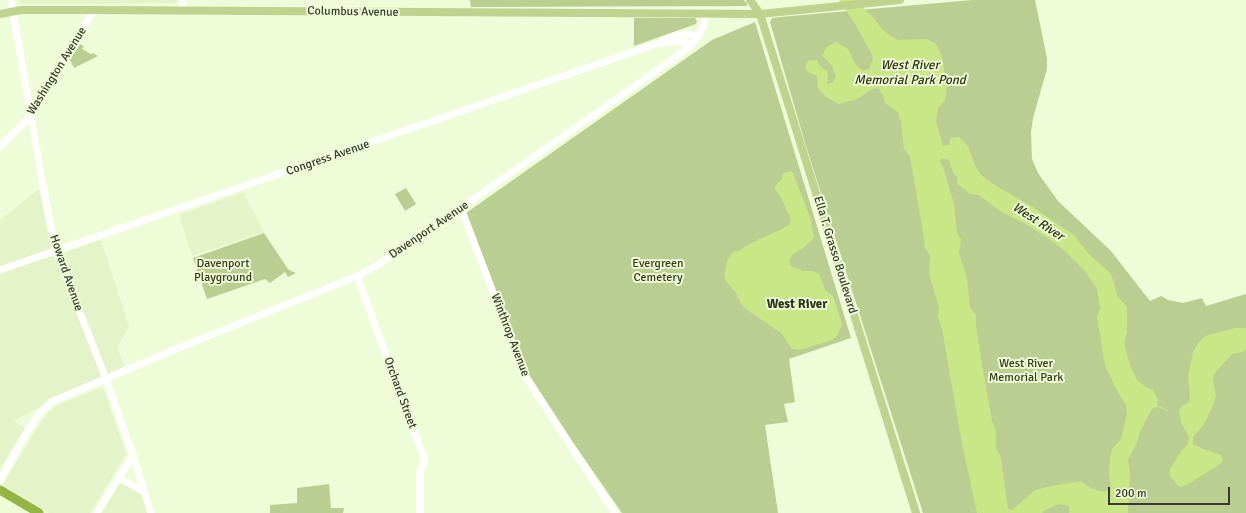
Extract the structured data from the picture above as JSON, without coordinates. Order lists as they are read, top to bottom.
{
  "streets": {
    "main road": [
      "Columbus Avenue",
      "Washington Avenue",
      "Congress Avenue",
      "Davenport Avenue",
      "Ella T. Grasso Boulevard",
      "Howard Avenue",
      "Winthrop Avenue",
      "Orchard Street"
    ]
  },
  "crossings": [
    ["Columbus Avenue", "Washington Avenue"],
    ["Columbus Avenue", "Davenport Avenue"],
    ["Columbus Avenue", "Howard Avenue"],
    ["Washington Avenue", "Howard Avenue"],
    ["Congress Avenue", "Davenport Avenue"],
    ["Congress Avenue", "Howard Avenue"],
    ["Davenport Avenue", "Howard Avenue"],
    ["Davenport Avenue", "Winthrop Avenue"],
    ["Davenport Avenue", "Orchard Street"]
  ],
  "districts": ["West River"],
  "water": ["West River Memorial Park Pond", "West River"],
  "parks": ["Davenport Playground", "Evergreen Cemetery", "West River Memorial Park"],
  "scale_bar": "200 m"
}
